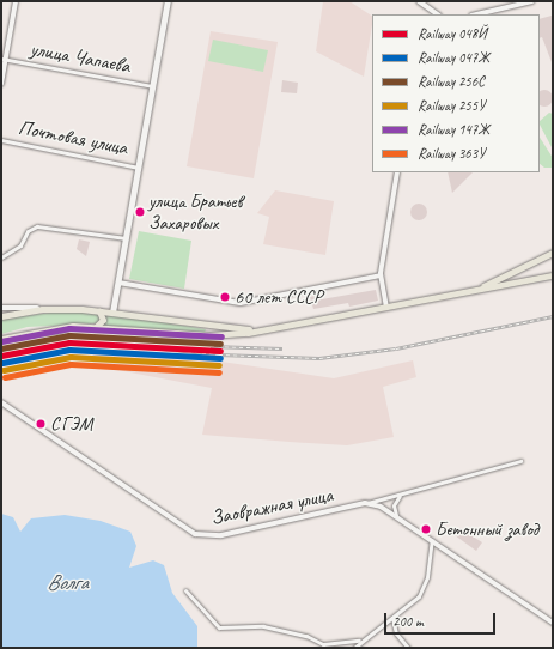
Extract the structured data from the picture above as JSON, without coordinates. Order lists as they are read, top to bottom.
{
  "streets": {
    "street": ["улица Чапаева", "Почтовая улица", "Заовражная улица"]
  },
  "water": ["Волга"],
  "places": [
    "улица Братьев Захаровых",
    "60 лет СССР",
    "СГЭМ",
    "Бетонный завод"
  ],
  "lines": [
    "rail line 147Ж",
    "rail line 256С",
    "rail line 048Й",
    "rail line 047Ж",
    "rail line 255У",
    "rail line 363У"
  ],
  "legend": [
    "Railway 048Й",
    "Railway 047Ж",
    "Railway 256С",
    "Railway 255У",
    "Railway 147Ж",
    "Railway 363У"
  ],
  "scale_bar": "200 m"
}
